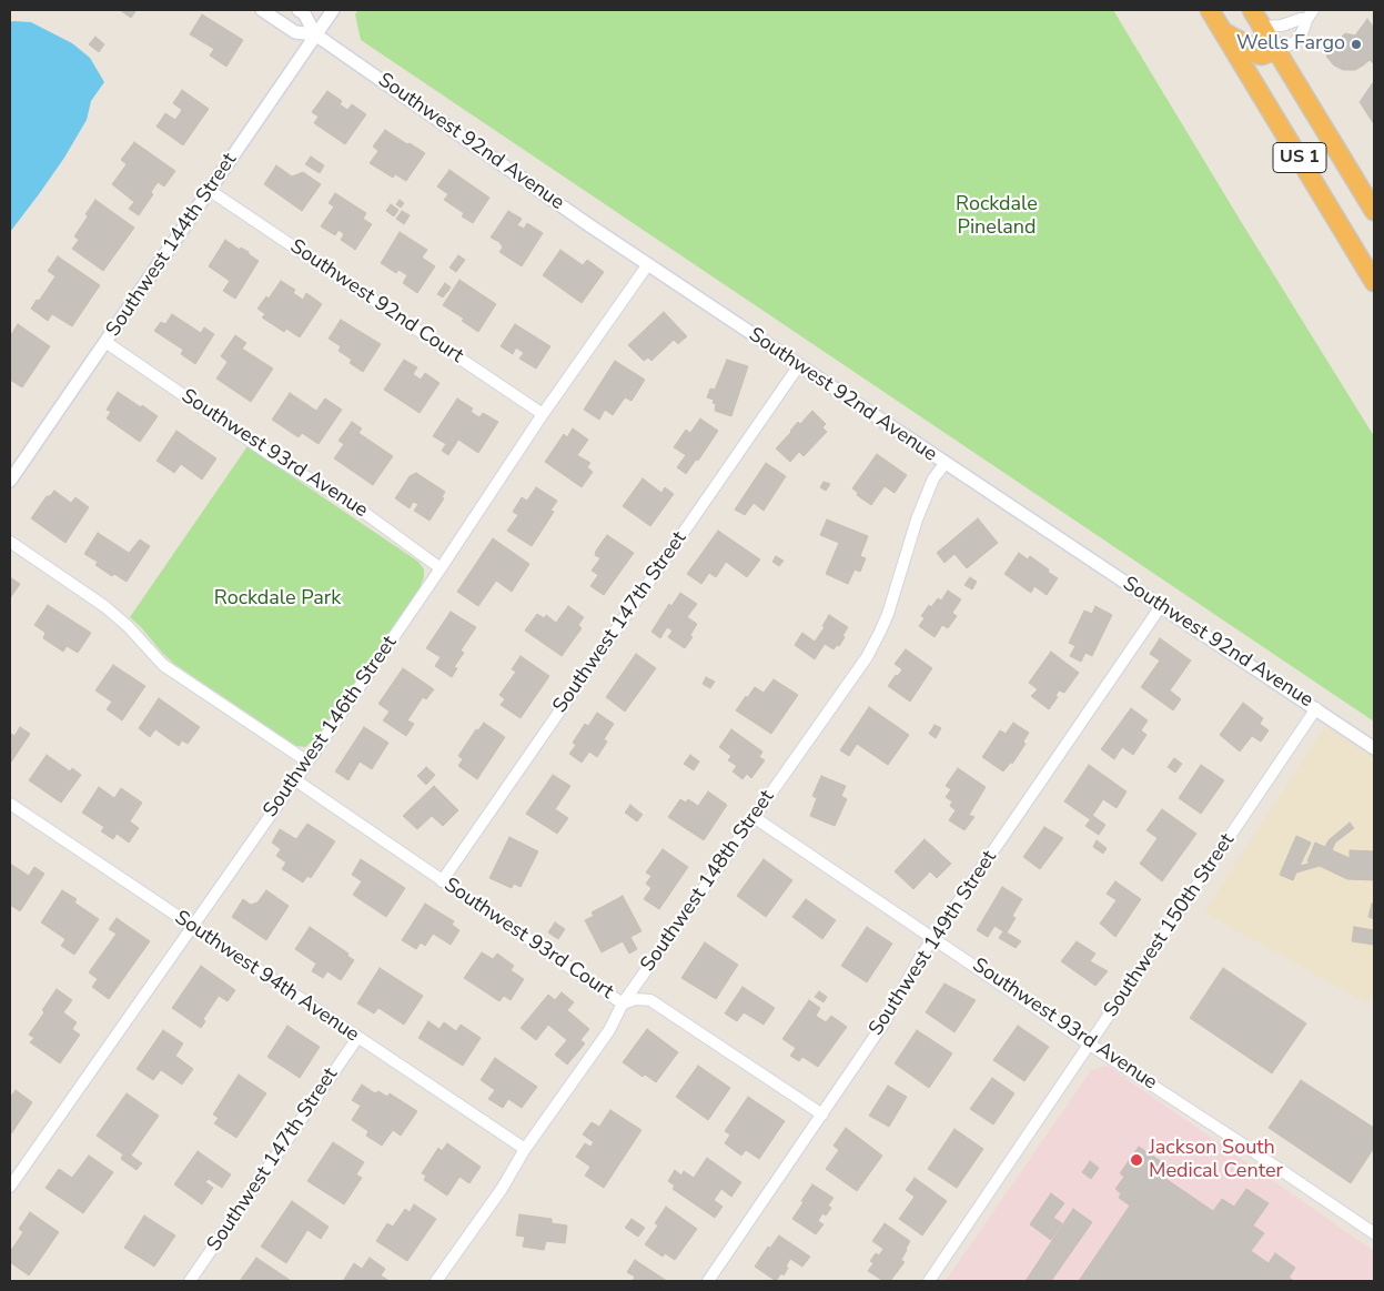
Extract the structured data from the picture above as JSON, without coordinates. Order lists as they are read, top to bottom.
{
  "streets": {
    "highway": ["US 1"],
    "street": [
      "Southwest 92nd Avenue",
      "Southwest 144th Street",
      "Southwest 92nd Court",
      "Southwest 93rd Avenue",
      "Southwest 147th Street",
      "Southwest 146th Street",
      "Southwest 148th Street",
      "Southwest 150th Street",
      "Southwest 93rd Court",
      "Southwest 149th Street",
      "Southwest 94th Avenue"
    ]
  },
  "crossings": [
    ["Southwest 92nd Avenue", "Southwest 144th Street"],
    ["Southwest 92nd Avenue", "Southwest 147th Street"],
    ["Southwest 92nd Avenue", "Southwest 146th Street"],
    ["Southwest 92nd Avenue", "Southwest 148th Street"],
    ["Southwest 92nd Avenue", "Southwest 150th Street"],
    ["Southwest 92nd Avenue", "Southwest 149th Street"],
    ["Southwest 144th Street", "Southwest 92nd Court"],
    ["Southwest 144th Street", "Southwest 93rd Avenue"],
    ["Southwest 92nd Court", "Southwest 146th Street"],
    ["Southwest 93rd Avenue", "Southwest 146th Street"],
    ["Southwest 93rd Avenue", "Southwest 148th Street"],
    ["Southwest 93rd Avenue", "Southwest 150th Street"],
    ["Southwest 93rd Avenue", "Southwest 149th Street"],
    ["Southwest 147th Street", "Southwest 93rd Court"],
    ["Southwest 147th Street", "Southwest 94th Avenue"],
    ["Southwest 146th Street", "Southwest 93rd Court"],
    ["Southwest 146th Street", "Southwest 94th Avenue"],
    ["Southwest 148th Street", "Southwest 93rd Court"],
    ["Southwest 148th Street", "Southwest 94th Avenue"],
    ["Southwest 93rd Court", "Southwest 149th Street"]
  ],
  "parks": ["Rockdale Pineland", "Rockdale Park"],
  "places": ["Wells Fargo", "Jackson South Medical Center"]
}
